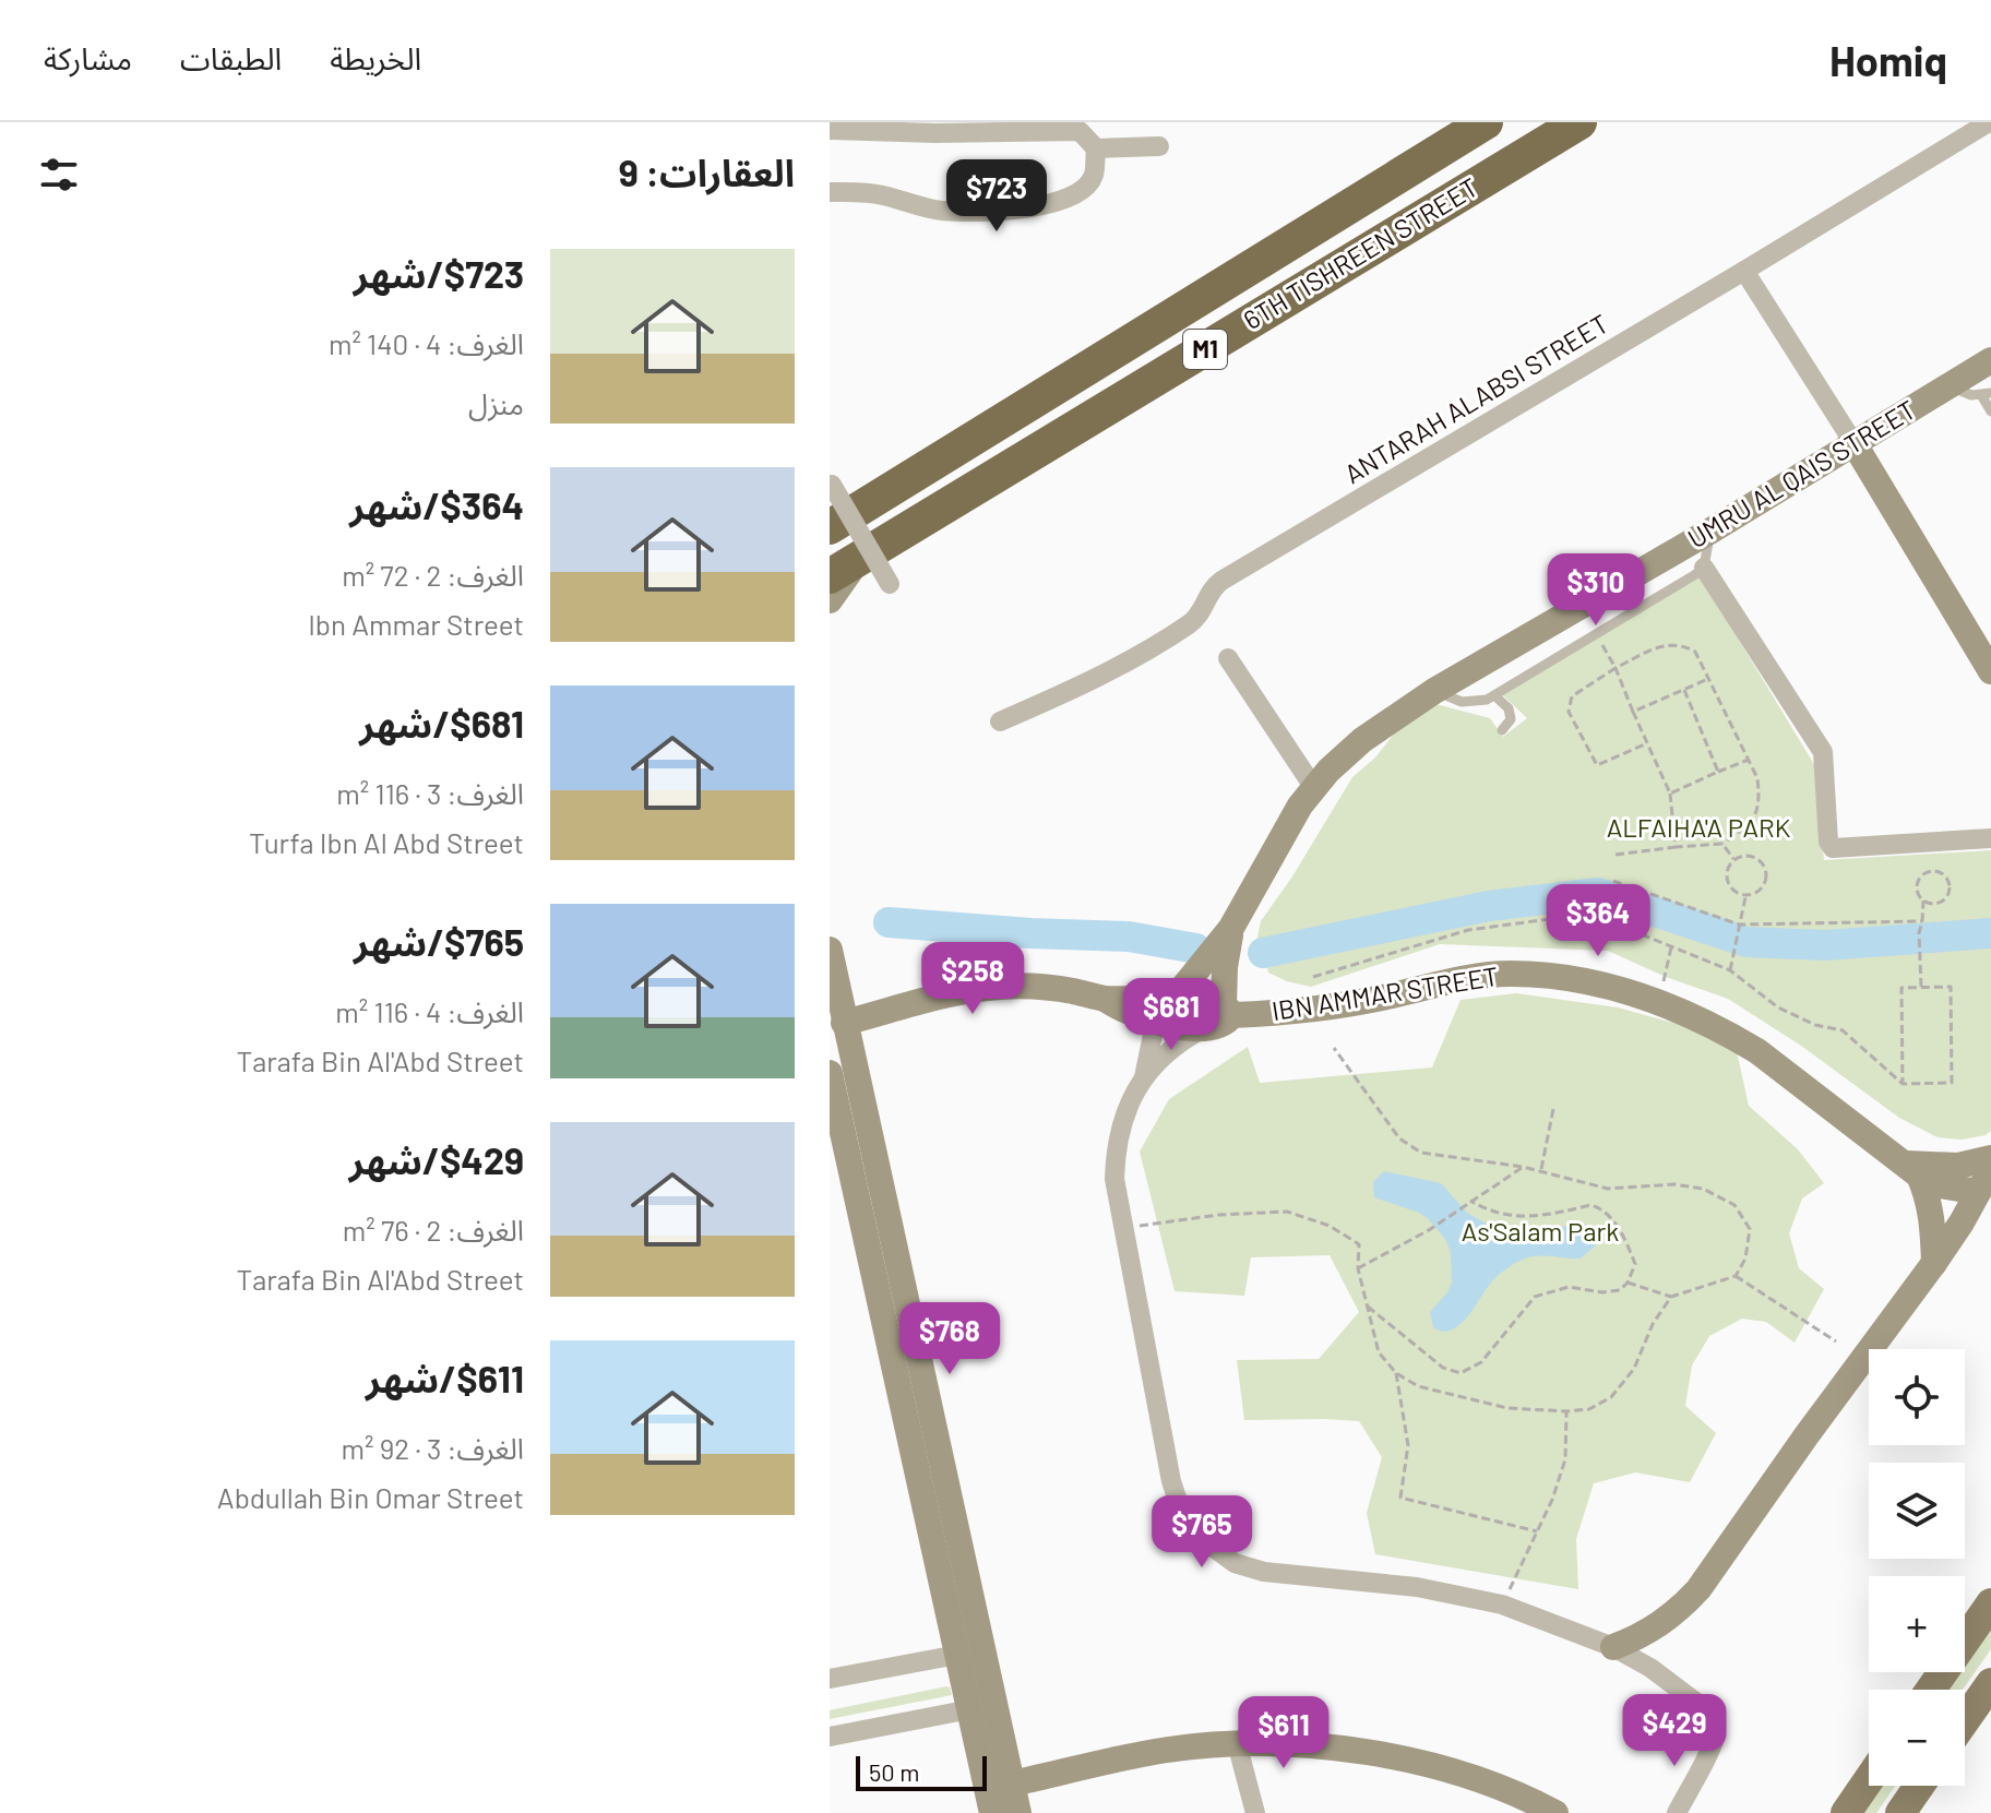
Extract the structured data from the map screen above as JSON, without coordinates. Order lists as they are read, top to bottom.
{
  "streets": {
    "highway": ["6TH TISHREEN STREET", "M1"],
    "street": ["ANTARAH ALABSI STREET", "UMRU AL QAIS STREET", "IBN AMMAR STREET"]
  },
  "crossings": [
    ["UMRU AL QAIS STREET", "IBN AMMAR STREET"]
  ],
  "parks": ["ALFAIHA'A PARK", "As'Salam Park"],
  "scale_bar": "50 m",
  "page": {
    "header": "Homiq",
    "nav": ["الخريطة", "الطبقات", "مشاركة"],
    "heading": "العقارات: 9",
    "price": [
      "$723",
      "$310",
      "$364",
      "$258",
      "$681",
      "$768",
      "$765",
      "$429",
      "$611"
    ],
    "list": [
      {
        "name": "$723/شهر",
        "note": "الغرف: 4 · 140 m² · منزل"
      },
      {
        "name": "$364/شهر",
        "note": "الغرف: 2 · 72 m² · Ibn Ammar Street"
      },
      {
        "name": "$681/شهر",
        "note": "الغرف: 3 · 116 m² · Turfa Ibn Al Abd Street"
      },
      {
        "name": "$765/شهر",
        "note": "الغرف: 4 · 116 m² · Tarafa Bin Al'Abd Street"
      },
      {
        "name": "$429/شهر",
        "note": "الغرف: 2 · 76 m² · Tarafa Bin Al'Abd Street"
      },
      {
        "name": "$611/شهر",
        "note": "الغرف: 3 · 92 m² · Abdullah Bin Omar Street"
      }
    ],
    "map_buttons": ["+", "−"],
    "scale": "50 m"
  }
}
